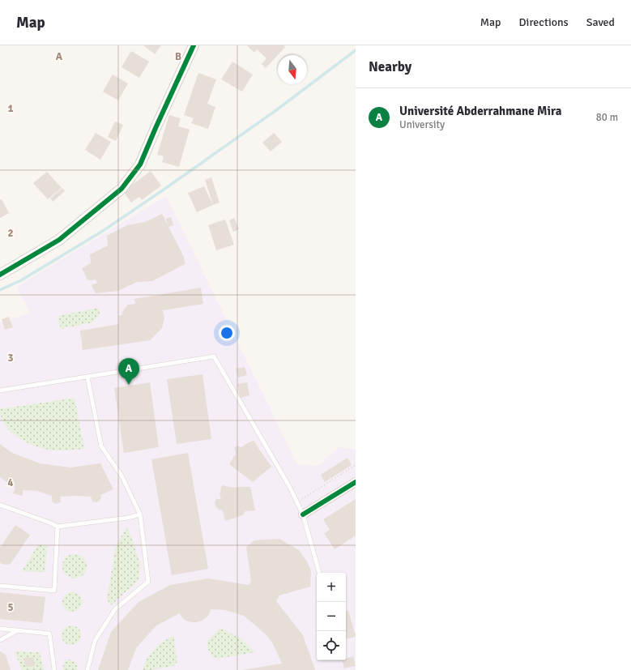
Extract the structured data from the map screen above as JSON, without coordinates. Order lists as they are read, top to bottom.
{
  "north": "bottom",
  "page": {
    "header": "Map",
    "nav": ["Map", "Directions", "Saved"],
    "heading": "Nearby",
    "list": [
      {
        "mark": "A",
        "name": "Université Abderrahmane Mira",
        "note": "University",
        "value": "80 m"
      }
    ],
    "pins": "A",
    "map_buttons": ["+", "−"]
  },
  "grid": {
    "columns": ["A", "B"],
    "rows": [
      "1",
      "2",
      "3",
      "4",
      "5"
    ]
  }
}
